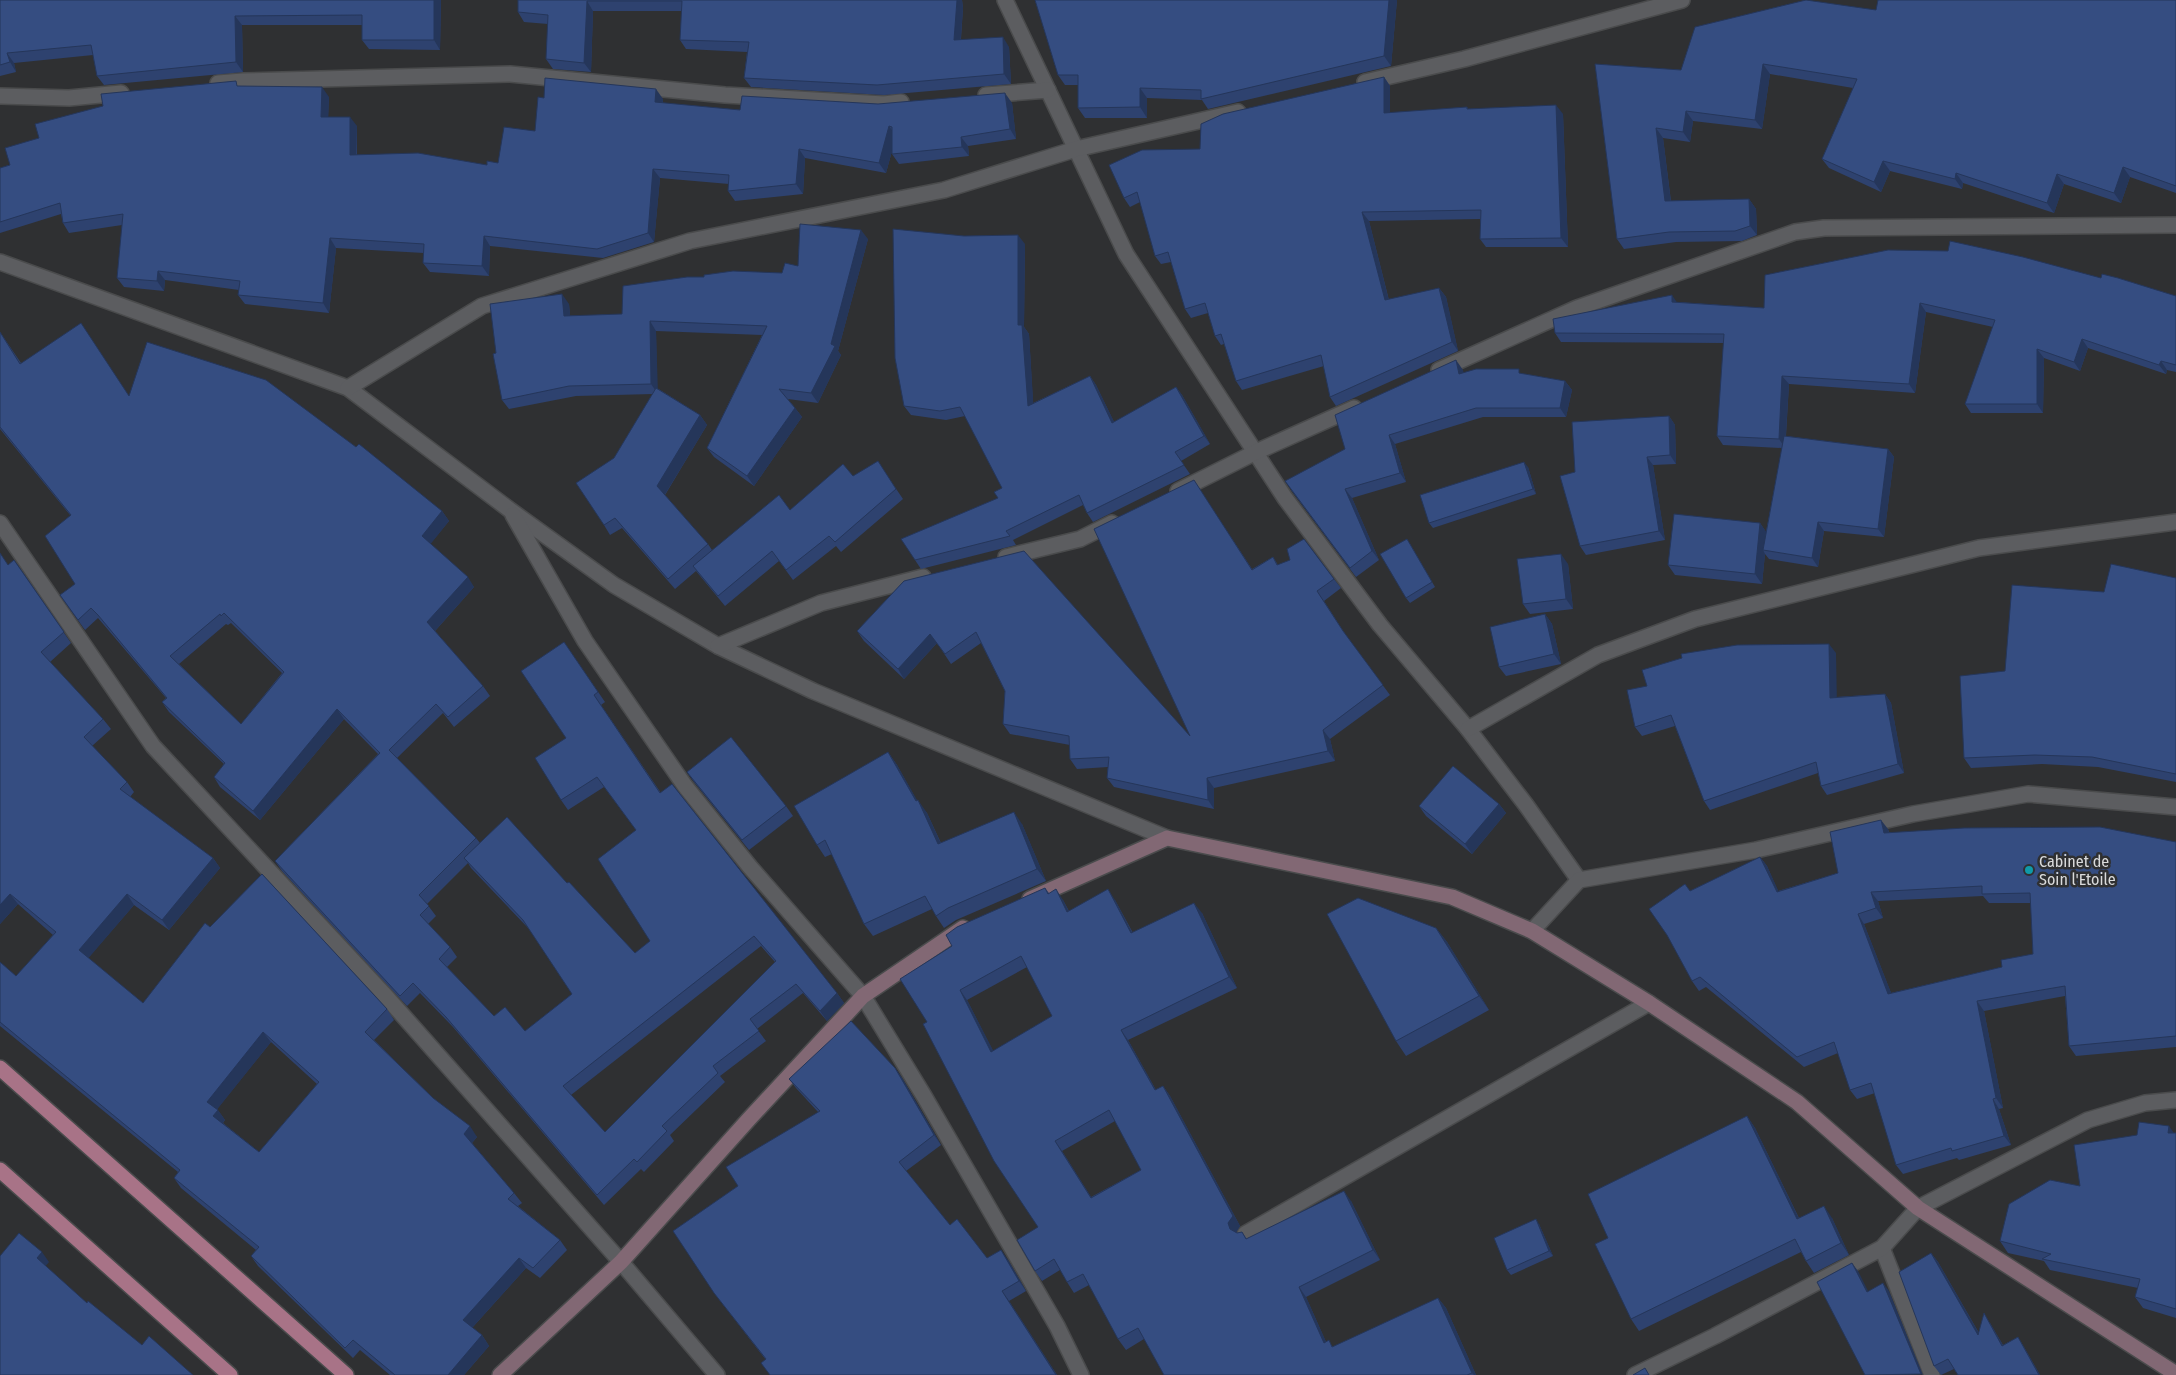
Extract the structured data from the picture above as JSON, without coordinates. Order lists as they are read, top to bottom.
{
  "places": ["Cabinet de Soin l'Etoile"]
}
